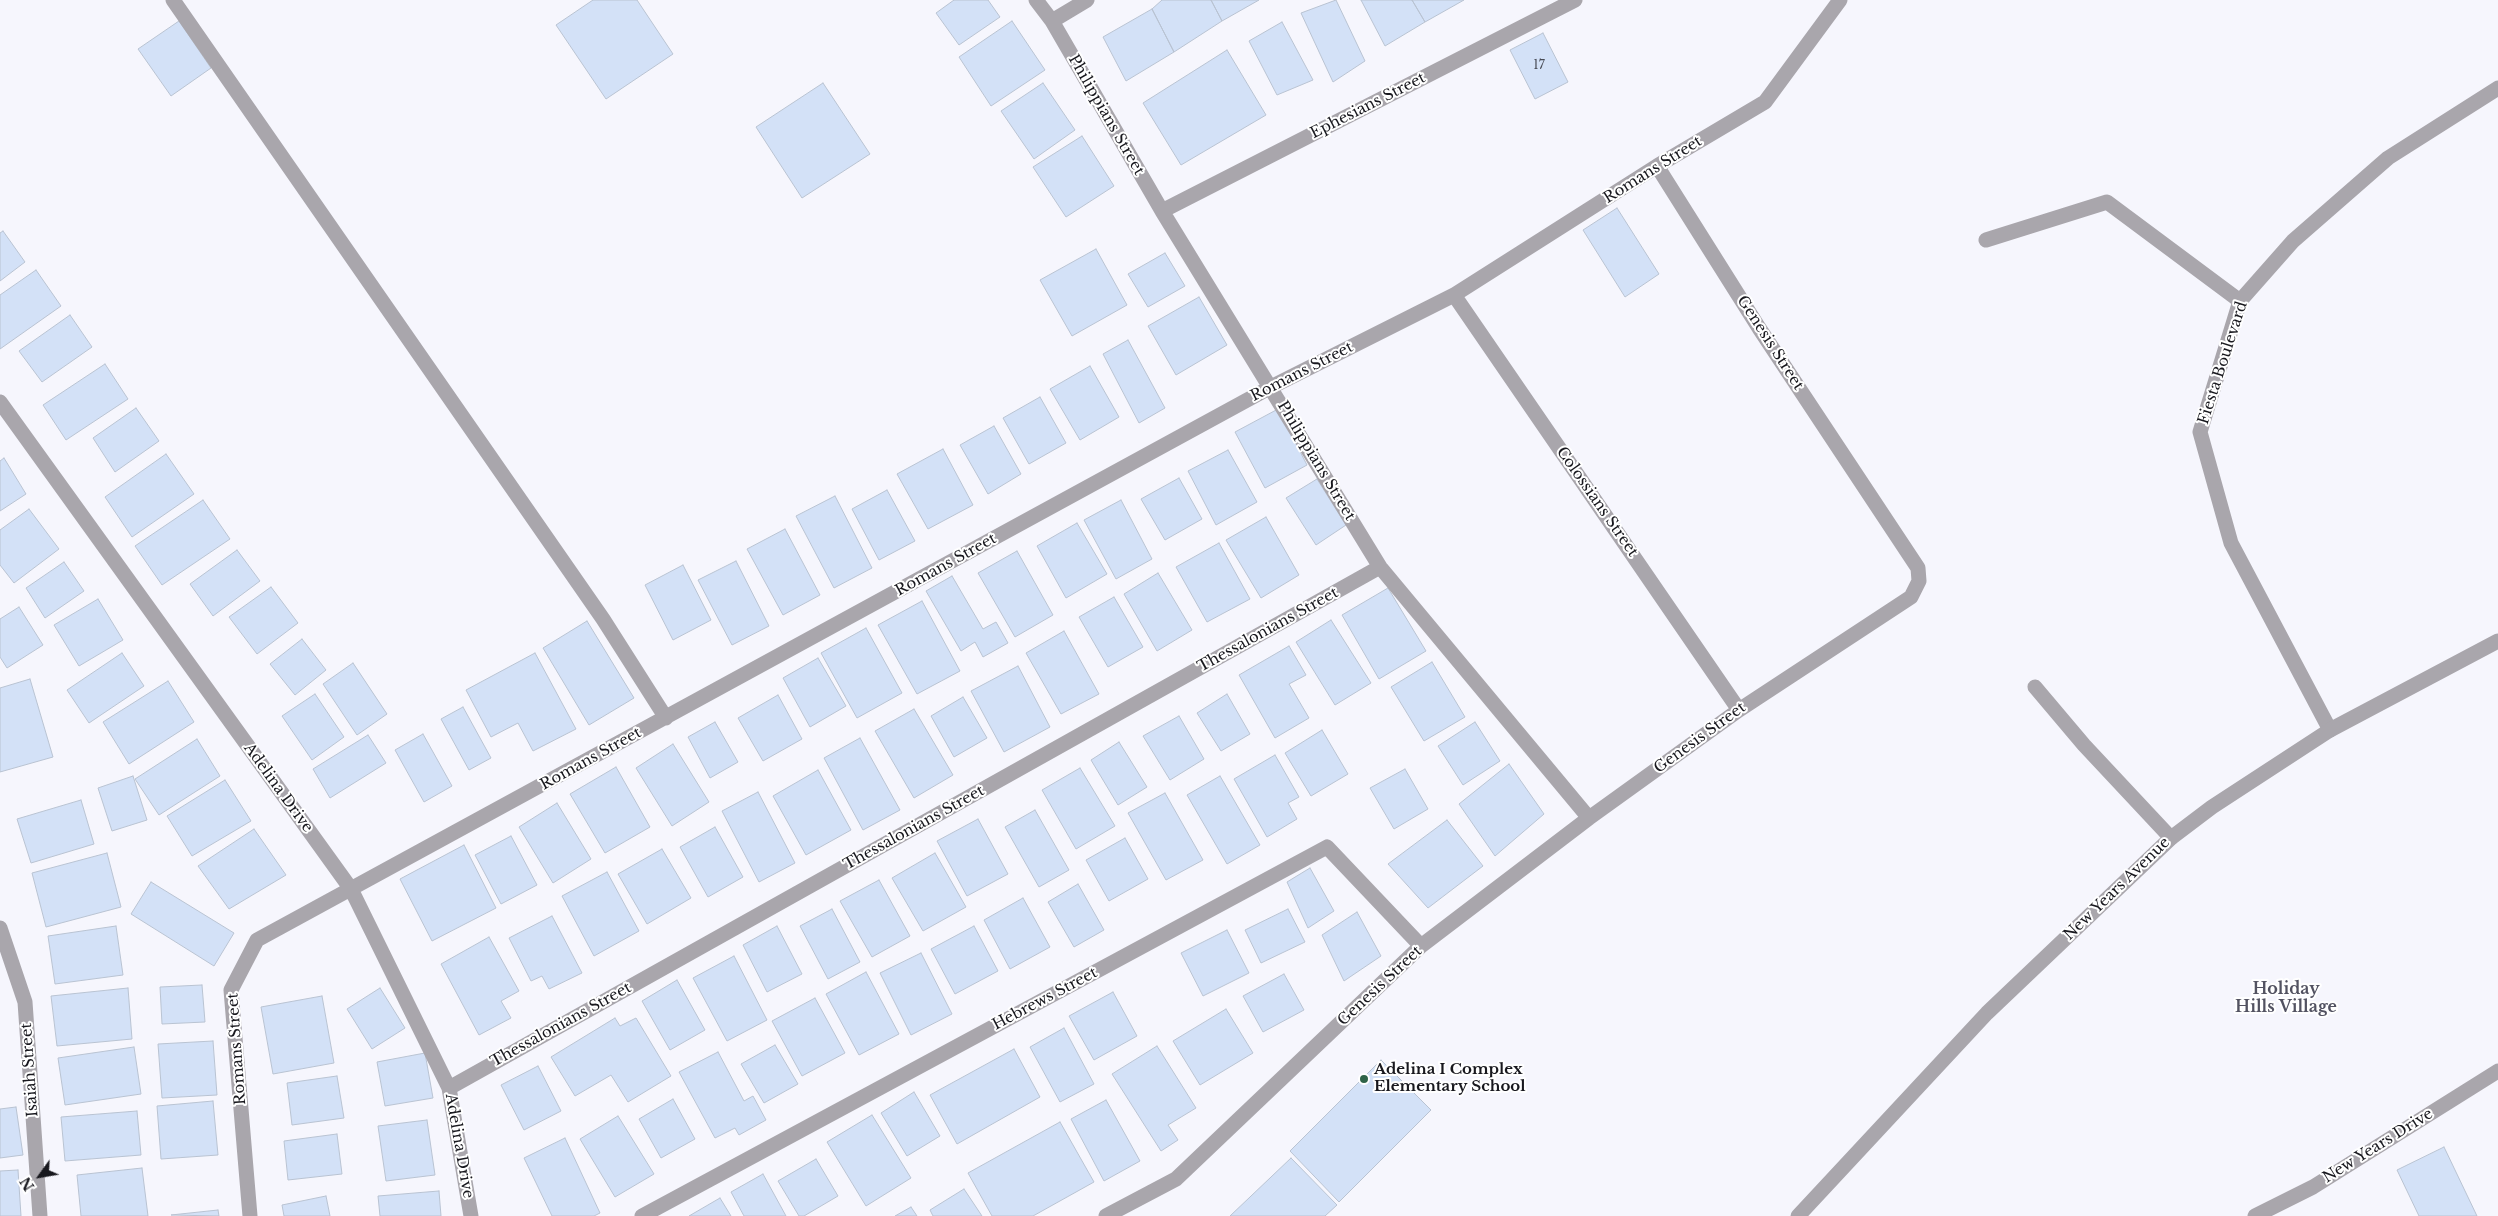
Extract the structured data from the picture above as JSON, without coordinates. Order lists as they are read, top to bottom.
{
  "streets": {
    "street": [
      "Ephesians Street",
      "Philippians Street",
      "Romans Street",
      "Genesis Street",
      "Fiesta Boulevard",
      "Colossians Street",
      "Thessalonians Street",
      "Adelina Drive",
      "New Years Avenue",
      "Hebrews Street",
      "Isaiah Street",
      "New Years Drive"
    ]
  },
  "crossings": [
    ["Ephesians Street", "Philippians Street"],
    ["Philippians Street", "Romans Street"],
    ["Philippians Street", "Genesis Street"],
    ["Philippians Street", "Thessalonians Street"],
    ["Romans Street", "Genesis Street"],
    ["Romans Street", "Colossians Street"],
    ["Romans Street", "Adelina Drive"],
    ["Genesis Street", "Colossians Street"],
    ["Genesis Street", "Hebrews Street"],
    ["Fiesta Boulevard", "New Years Avenue"],
    ["Thessalonians Street", "Adelina Drive"]
  ],
  "districts": ["Holiday Hills Village"],
  "places": ["Adelina I Complex Elementary School"],
  "house_numbers": ["17"],
  "north": "bottom left"
}
